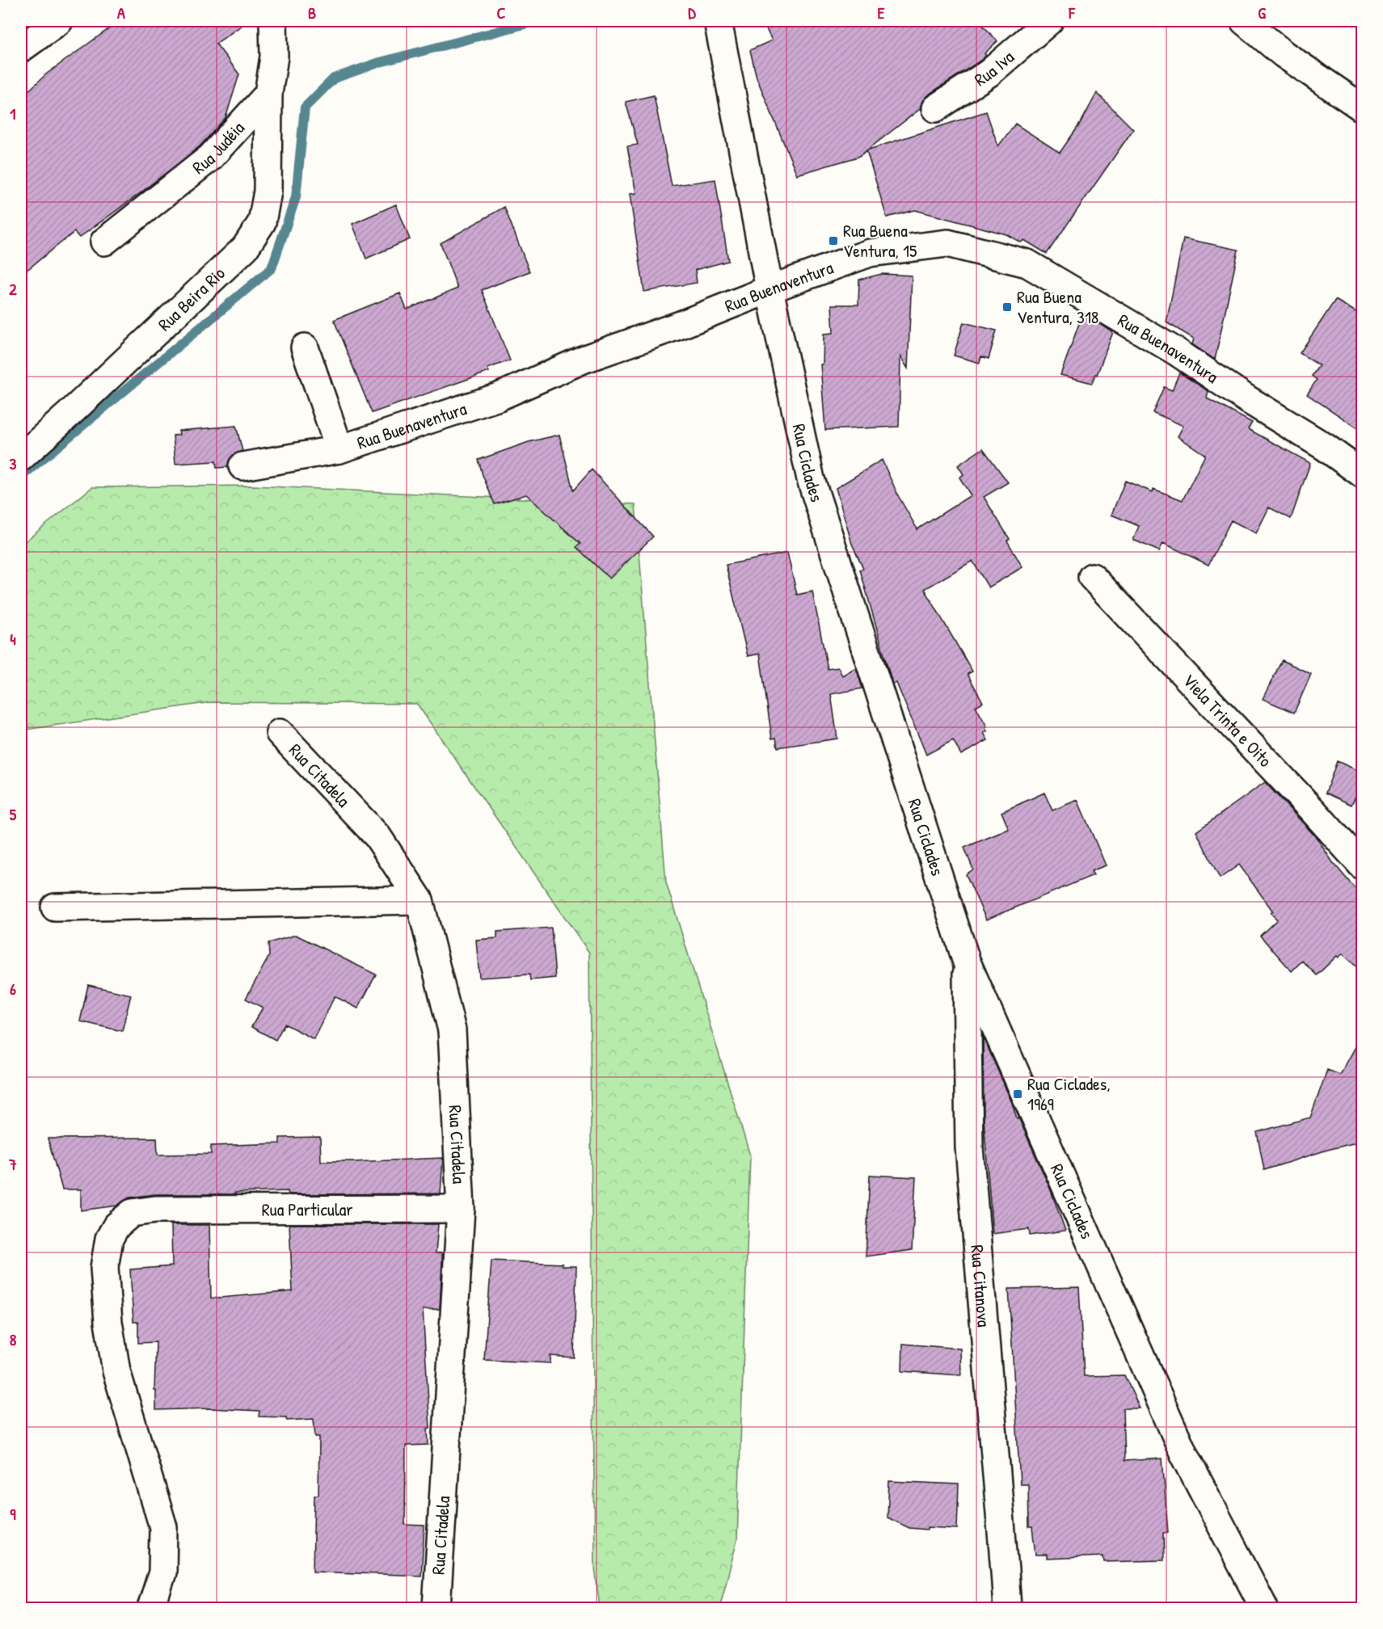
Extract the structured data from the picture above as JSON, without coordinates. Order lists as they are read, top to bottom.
{
  "streets": {
    "street": [
      "Rua Iva",
      "Rua Judéia",
      "Rua Buenaventura",
      "Rua Beira Rio",
      "Rua Ciclades",
      "Viela Trinta e Oito",
      "Rua Citadela",
      "Rua Particular",
      "Rua Citanova"
    ]
  },
  "crossings": [
    ["Rua Judéia", "Rua Beira Rio"],
    ["Rua Buenaventura", "Rua Ciclades"],
    ["Rua Ciclades", "Rua Citanova"],
    ["Rua Citadela", "Rua Particular"]
  ],
  "places": {
    "transit": ["Rua Buena Ventura, 15", "Rua Buena Ventura, 318", "Rua Ciclades, 1969"]
  },
  "grid": {
    "columns": [
      "A",
      "B",
      "C",
      "D",
      "E",
      "F",
      "G"
    ],
    "rows": [
      "1",
      "2",
      "3",
      "4",
      "5",
      "6",
      "7",
      "8",
      "9"
    ]
  }
}
